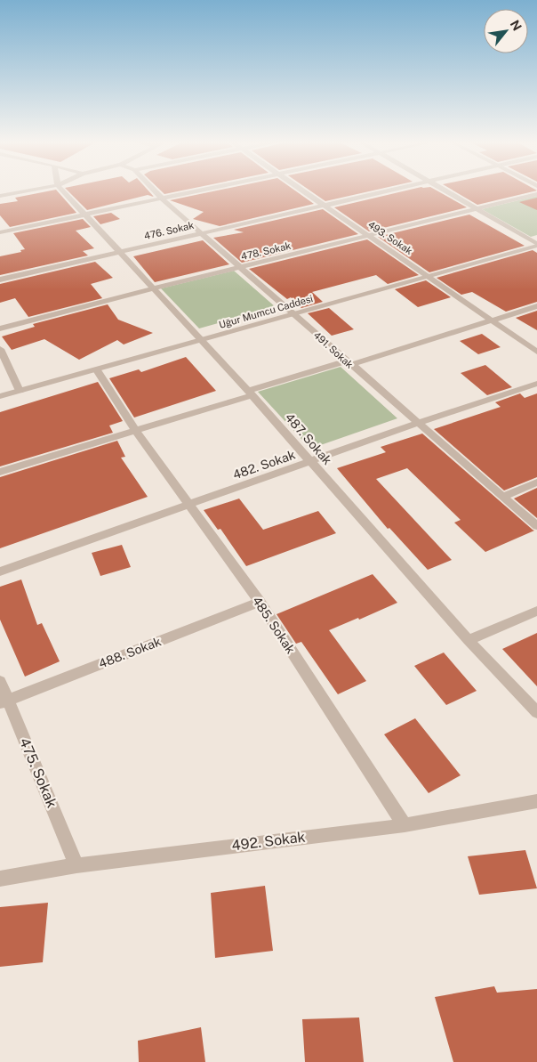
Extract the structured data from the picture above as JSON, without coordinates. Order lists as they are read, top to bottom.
{
  "streets": {
    "street": [
      "476. Sokak",
      "493. Sokak",
      "478. Sokak",
      "Uğur Mumcu Caddesi",
      "491. Sokak",
      "487. Sokak",
      "482. Sokak",
      "485. Sokak",
      "488. Sokak",
      "475. Sokak",
      "492. Sokak"
    ]
  },
  "crossings": [
    ["476. Sokak", "493. Sokak"],
    ["476. Sokak", "491. Sokak"],
    ["476. Sokak", "487. Sokak"],
    ["493. Sokak", "478. Sokak"],
    ["493. Sokak", "Uğur Mumcu Caddesi"],
    ["478. Sokak", "491. Sokak"],
    ["478. Sokak", "487. Sokak"],
    ["Uğur Mumcu Caddesi", "491. Sokak"],
    ["Uğur Mumcu Caddesi", "487. Sokak"],
    ["Uğur Mumcu Caddesi", "485. Sokak"],
    ["491. Sokak", "482. Sokak"],
    ["487. Sokak", "482. Sokak"],
    ["482. Sokak", "485. Sokak"],
    ["485. Sokak", "488. Sokak"],
    ["485. Sokak", "492. Sokak"],
    ["488. Sokak", "475. Sokak"],
    ["475. Sokak", "492. Sokak"]
  ],
  "north": "top right"
}
